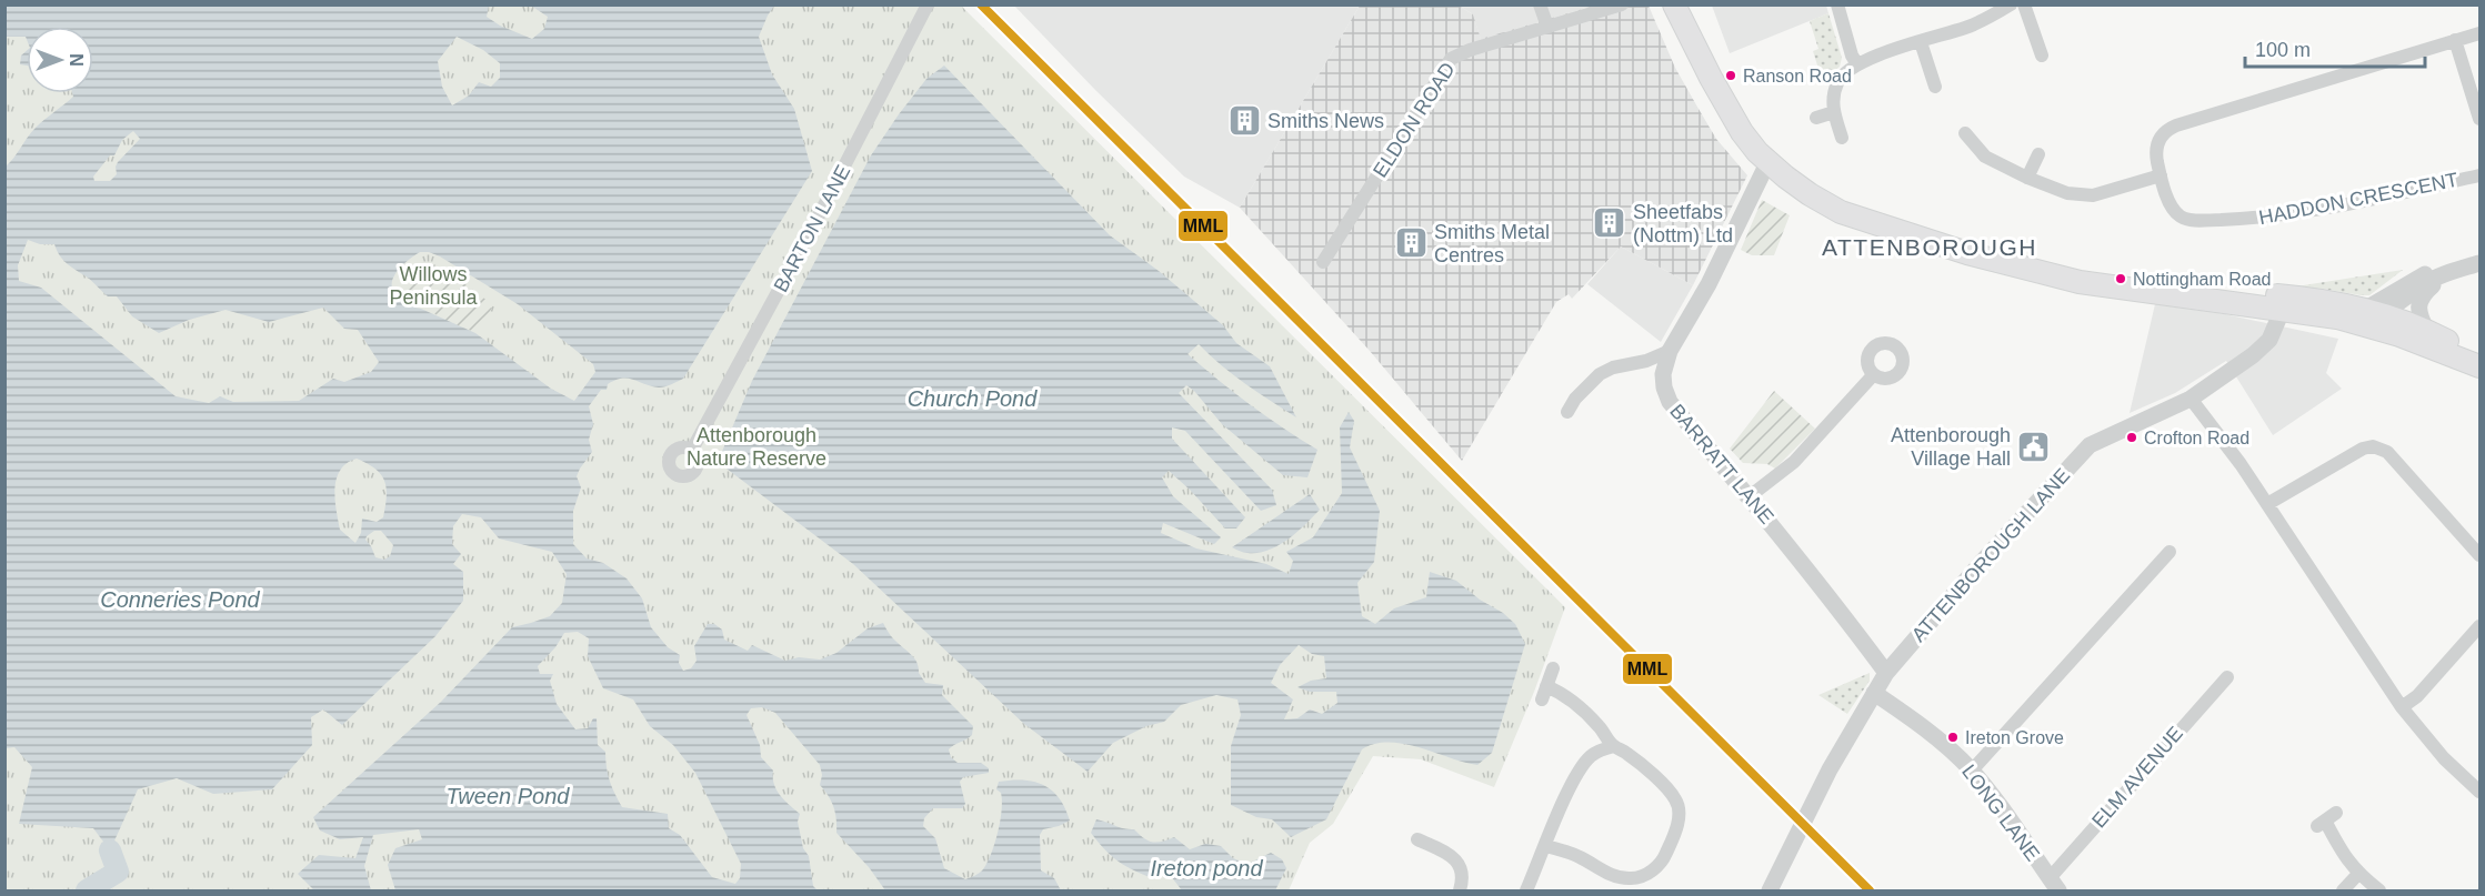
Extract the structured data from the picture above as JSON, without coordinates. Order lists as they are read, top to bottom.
{
  "streets": {
    "street": [
      "ELDON ROAD",
      "HADDON CRESCENT",
      "BARTON LANE",
      "BARRATT LANE",
      "ATTENBOROUGH LANE",
      "ELM AVENUE",
      "LONG LANE"
    ]
  },
  "crossings": [
    ["BARRATT LANE", "ATTENBOROUGH LANE"],
    ["ATTENBOROUGH LANE", "LONG LANE"],
    ["ELM AVENUE", "LONG LANE"]
  ],
  "districts": ["ATTENBOROUGH"],
  "water": [
    "Church Pond",
    "Conneries Pond",
    "Tween Pond",
    "Ireton pond"
  ],
  "parks": ["Willows Peninsula", "Attenborough Nature Reserve"],
  "places": {
    "other": [
      "Ranson Road",
      "Nottingham Road",
      "Crofton Road",
      "Ireton Grove"
    ],
    "building": ["Smiths News", "Sheetfabs (Nottm) Ltd", "Smiths Metal Centres"],
    "public building": ["Attenborough Village Hall"]
  },
  "lines": ["transit line MML"],
  "scale_bar": "100 m",
  "north": "right"
}
